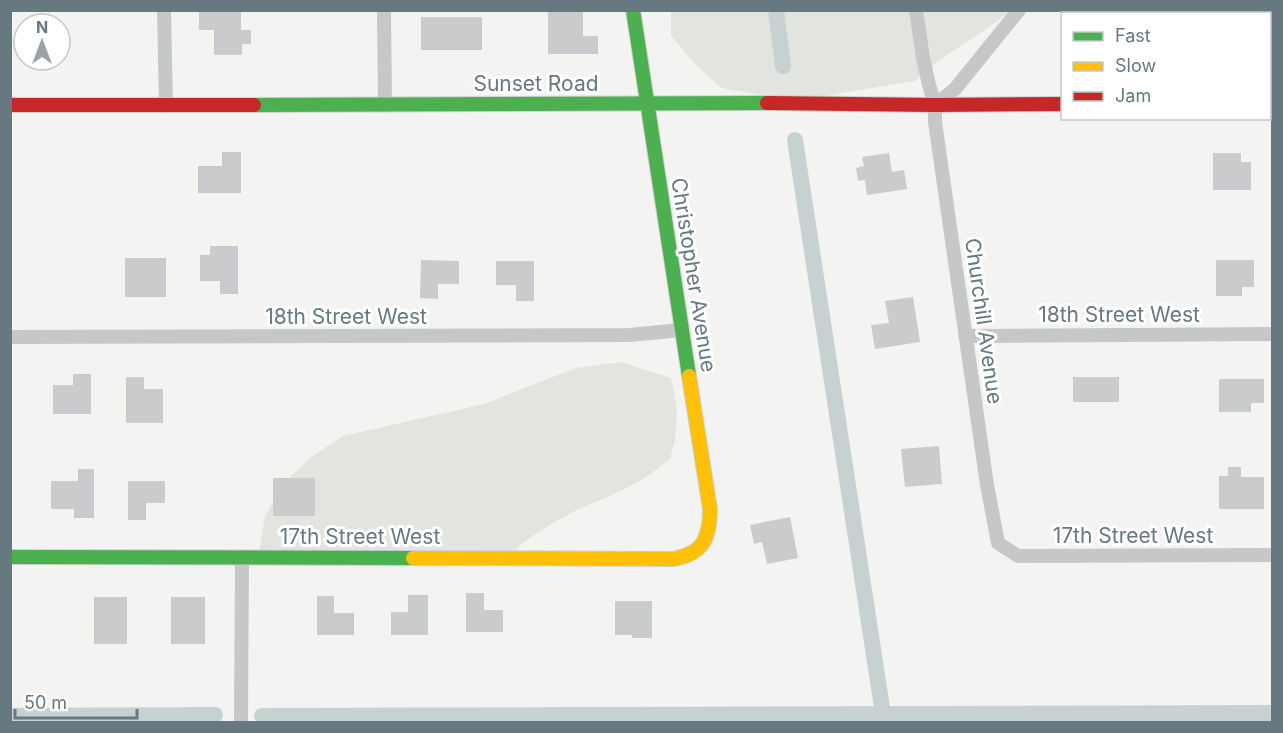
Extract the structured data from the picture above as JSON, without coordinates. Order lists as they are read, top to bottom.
{
  "streets": {
    "street": [
      "Sunset Road",
      "Christopher Avenue",
      "18th Street West",
      "Churchill Avenue",
      "17th Street West"
    ]
  },
  "crossings": [
    ["Sunset Road", "Christopher Avenue"],
    ["Sunset Road", "Churchill Avenue"],
    ["Christopher Avenue", "18th Street West"],
    ["Christopher Avenue", "17th Street West"],
    ["18th Street West", "Churchill Avenue"],
    ["Churchill Avenue", "17th Street West"]
  ],
  "legend": ["Fast", "Slow", "Jam"],
  "scale_bar": "50 m",
  "north": "top"
}
